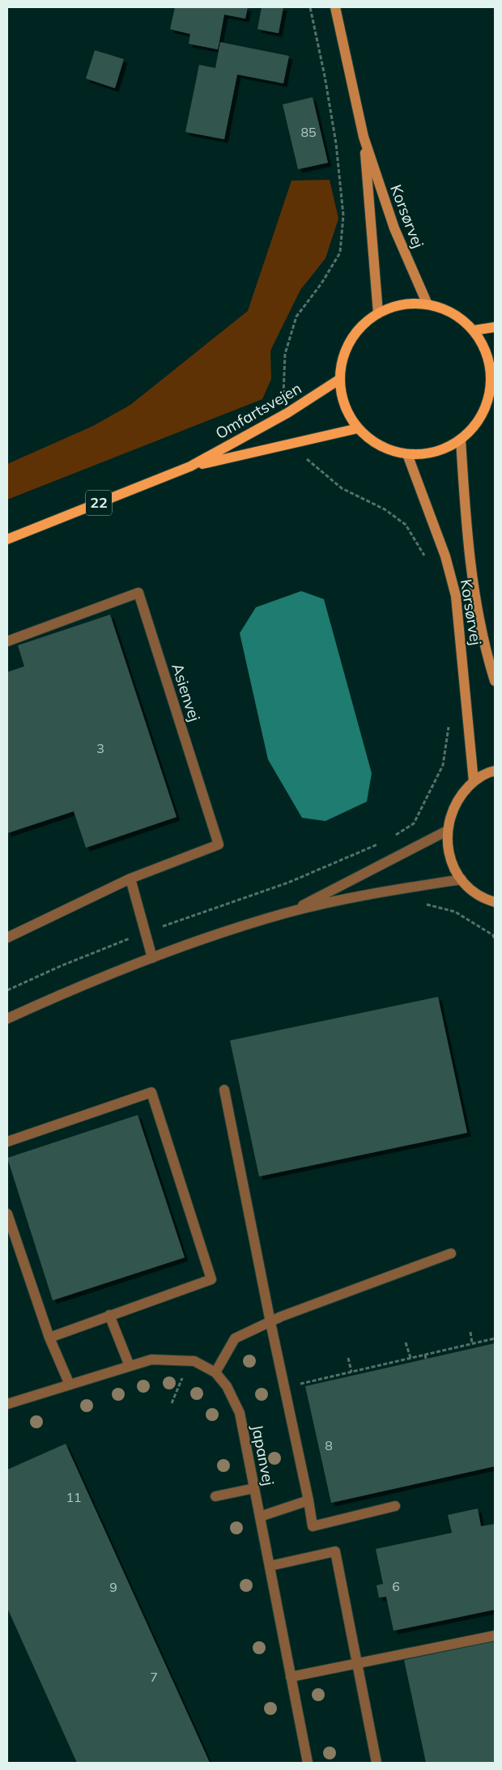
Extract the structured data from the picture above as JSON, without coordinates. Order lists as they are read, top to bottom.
{
  "streets": {
    "main road": ["Korsørvej", "Omfartsvejen", "22"],
    "street": ["Asienvej", "Japanvej"]
  },
  "house_numbers": [
    "85",
    "3",
    "8",
    "11",
    "6",
    "9",
    "7"
  ]
}
